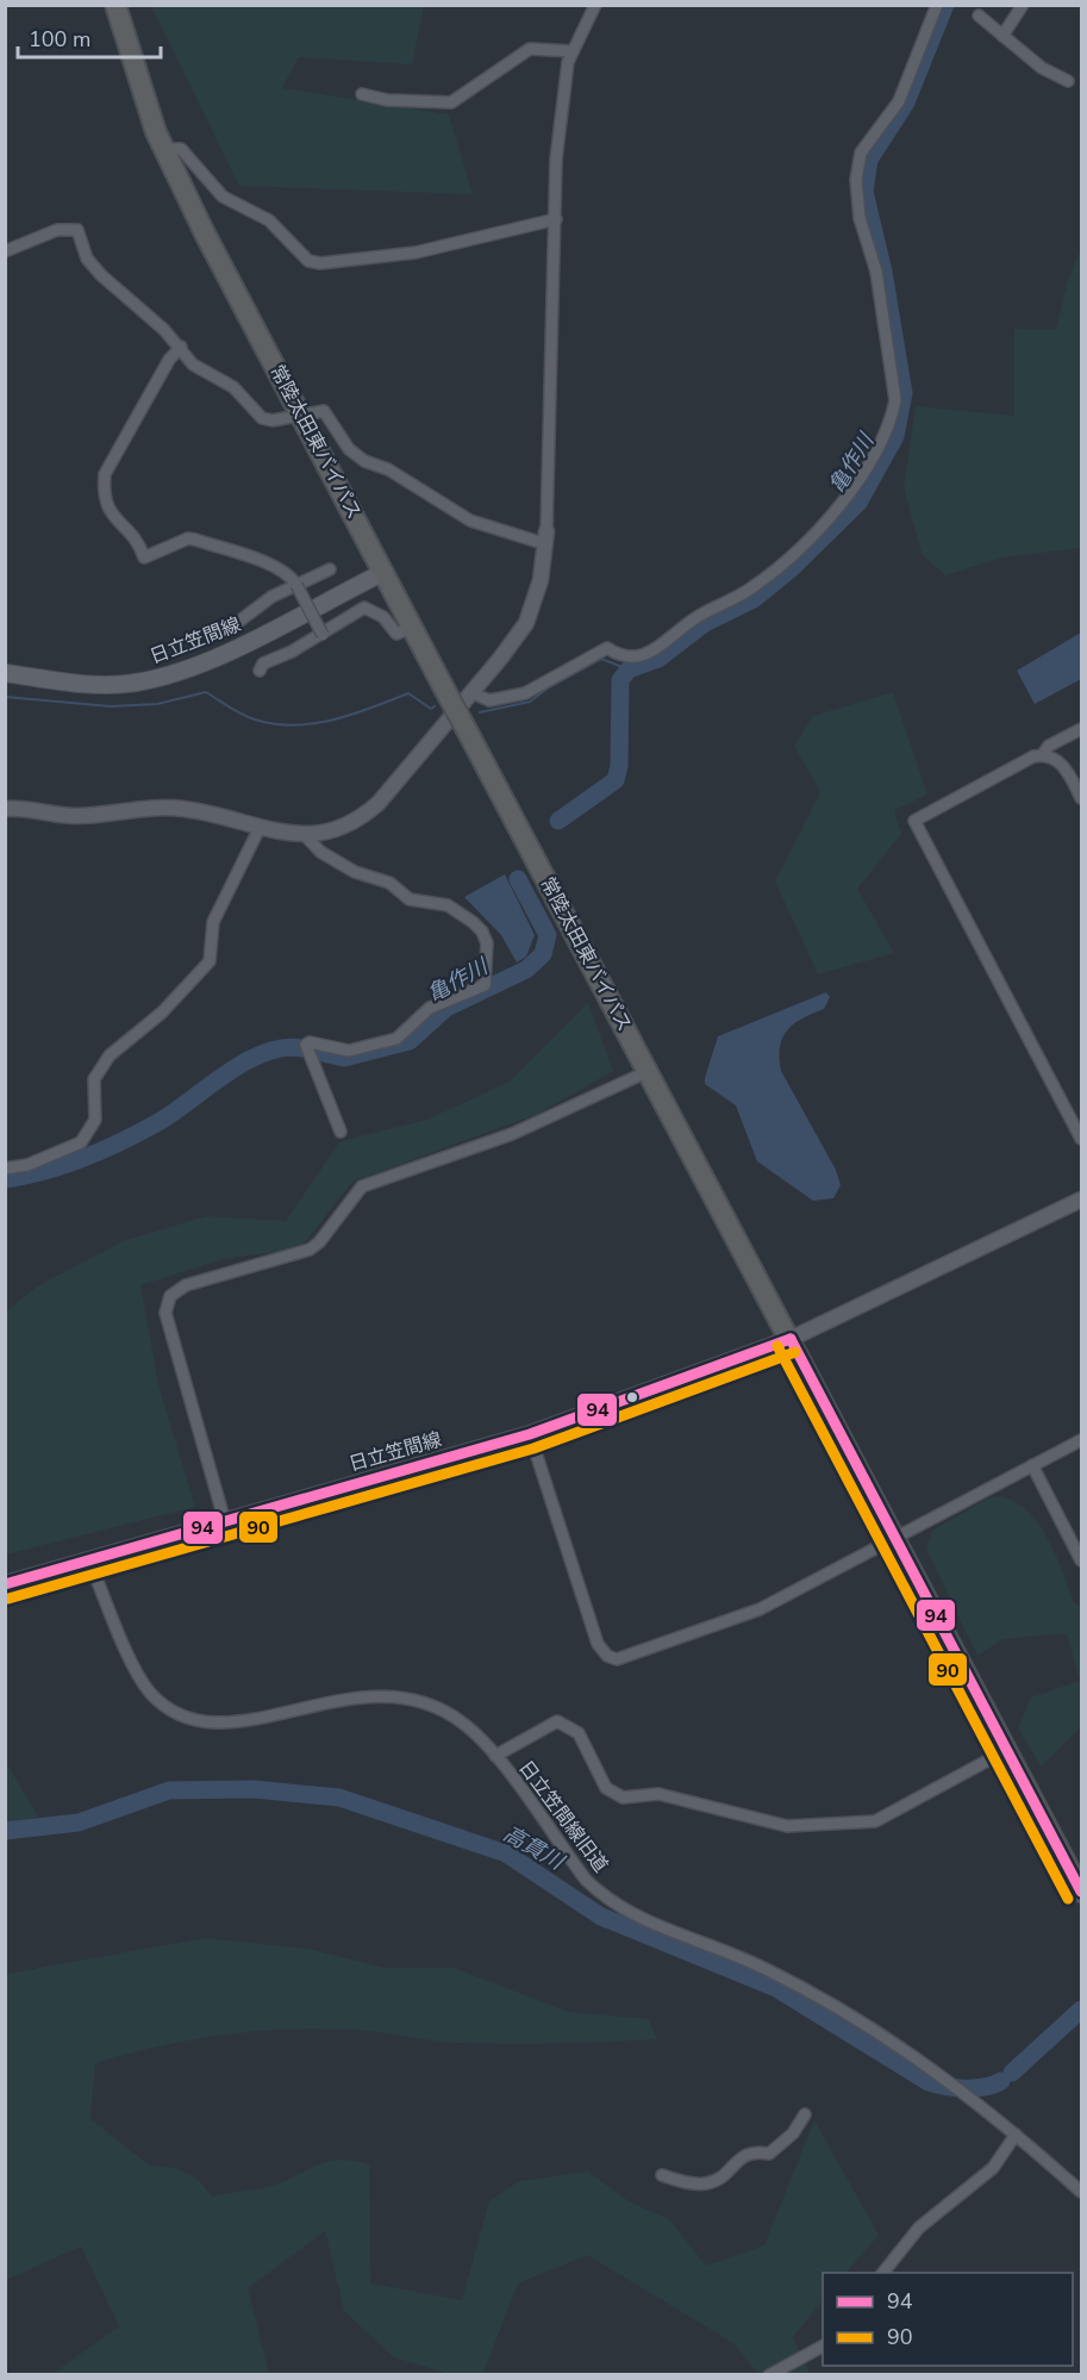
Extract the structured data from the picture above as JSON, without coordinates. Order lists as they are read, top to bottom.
{
  "streets": {
    "highway": ["常陸太田東バイパス"],
    "main road": ["日立笠間線"],
    "street": ["日立笠間線旧道"]
  },
  "crossings": [
    ["常陸太田東バイパス", "日立笠間線"],
    ["日立笠間線", "日立笠間線旧道"]
  ],
  "water": ["亀作川", "高貫川"],
  "lines": ["transit line 94", "transit line 90"],
  "legend": ["94", "90"],
  "scale_bar": "100 m"
}
